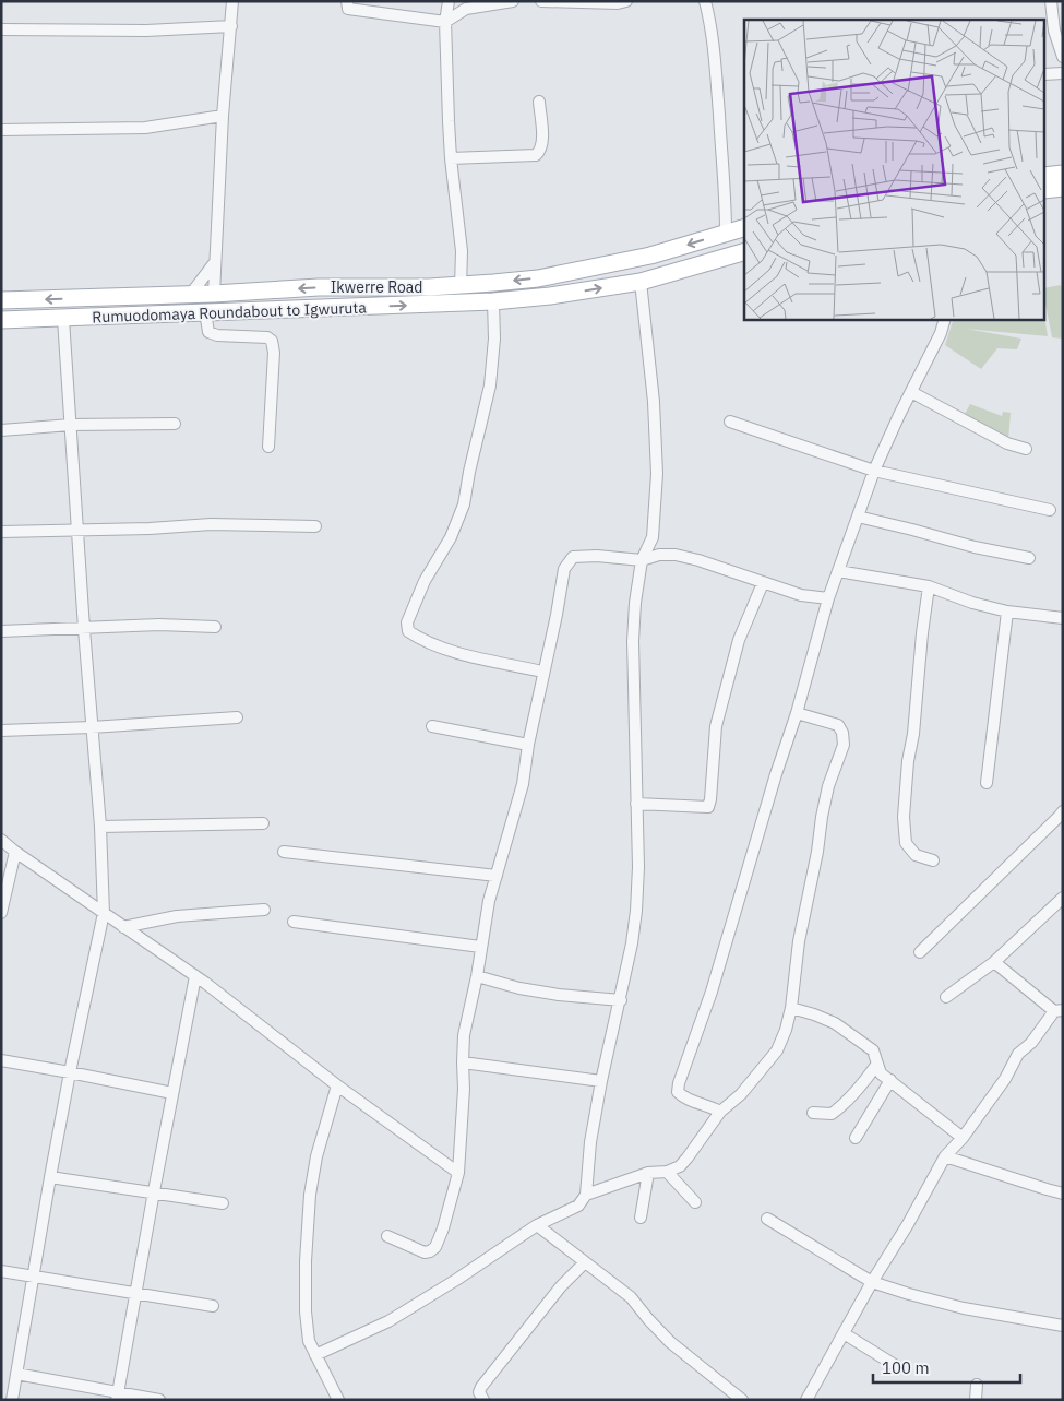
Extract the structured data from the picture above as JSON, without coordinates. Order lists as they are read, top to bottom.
{
  "streets": {
    "main road": ["Ikwerre Road", "Rumuodomaya Roundabout to Igwuruta"]
  },
  "one_way": ["Ikwerre Road", "Rumuodomaya Roundabout to Igwuruta"],
  "scale_bar": "100 m"
}
